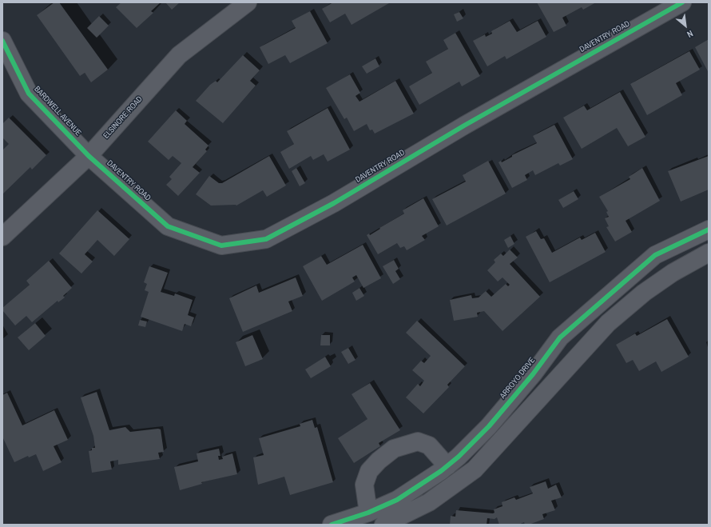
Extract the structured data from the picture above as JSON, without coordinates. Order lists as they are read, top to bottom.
{
  "streets": {
    "street": [
      "DAVENTRY ROAD",
      "BARDWELL AVENUE",
      "ELSINORE ROAD",
      "ARROYO DRIVE"
    ]
  },
  "crossings": [
    ["DAVENTRY ROAD", "BARDWELL AVENUE"],
    ["DAVENTRY ROAD", "ELSINORE ROAD"],
    ["BARDWELL AVENUE", "ELSINORE ROAD"]
  ],
  "north": "bottom right"
}
